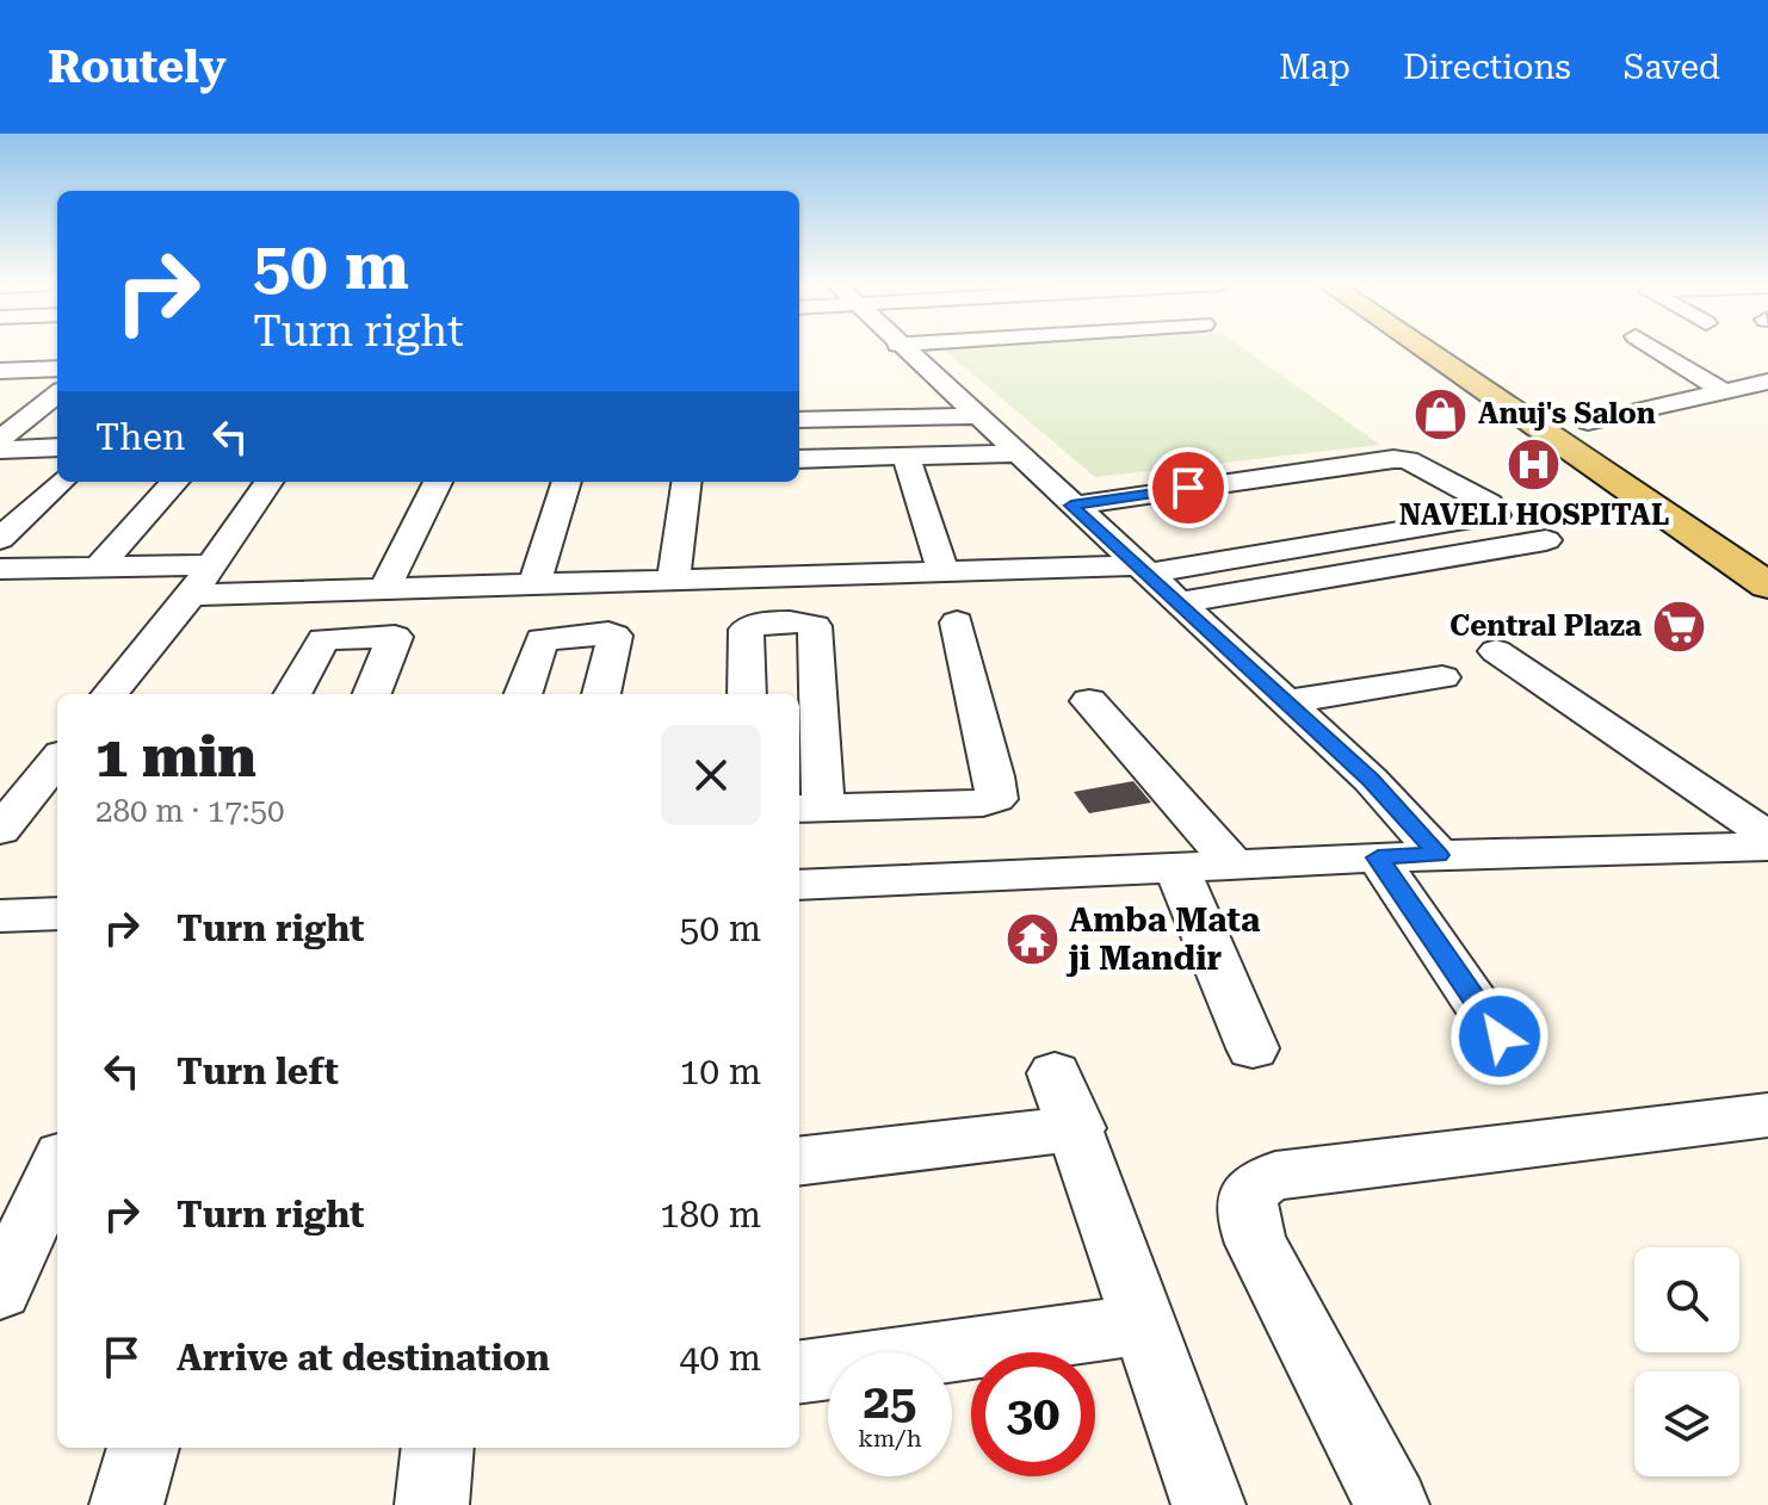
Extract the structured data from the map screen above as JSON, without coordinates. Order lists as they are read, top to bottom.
{
  "places": {
    "shop": ["Anuj's Salon"],
    "hospital": ["NAVELI HOSPITAL"],
    "supermarket": ["Central Plaza"],
    "temple": ["Amba Mata ji Mandir"]
  },
  "page": {
    "header": "Routely",
    "nav": ["Map", "Directions", "Saved"],
    "turn": ["50 m", "Turn right"],
    "then": "Then",
    "heading": ["1 min", "280 m · 17:50"],
    "list": [
      {
        "name": "Turn right",
        "value": "50 m"
      },
      {
        "name": "Turn left",
        "value": "10 m"
      },
      {
        "name": "Turn right",
        "value": "180 m"
      },
      {
        "name": "Arrive at destination",
        "value": "40 m"
      }
    ],
    "speed": "25 km/h",
    "limit": "30"
  }
}
